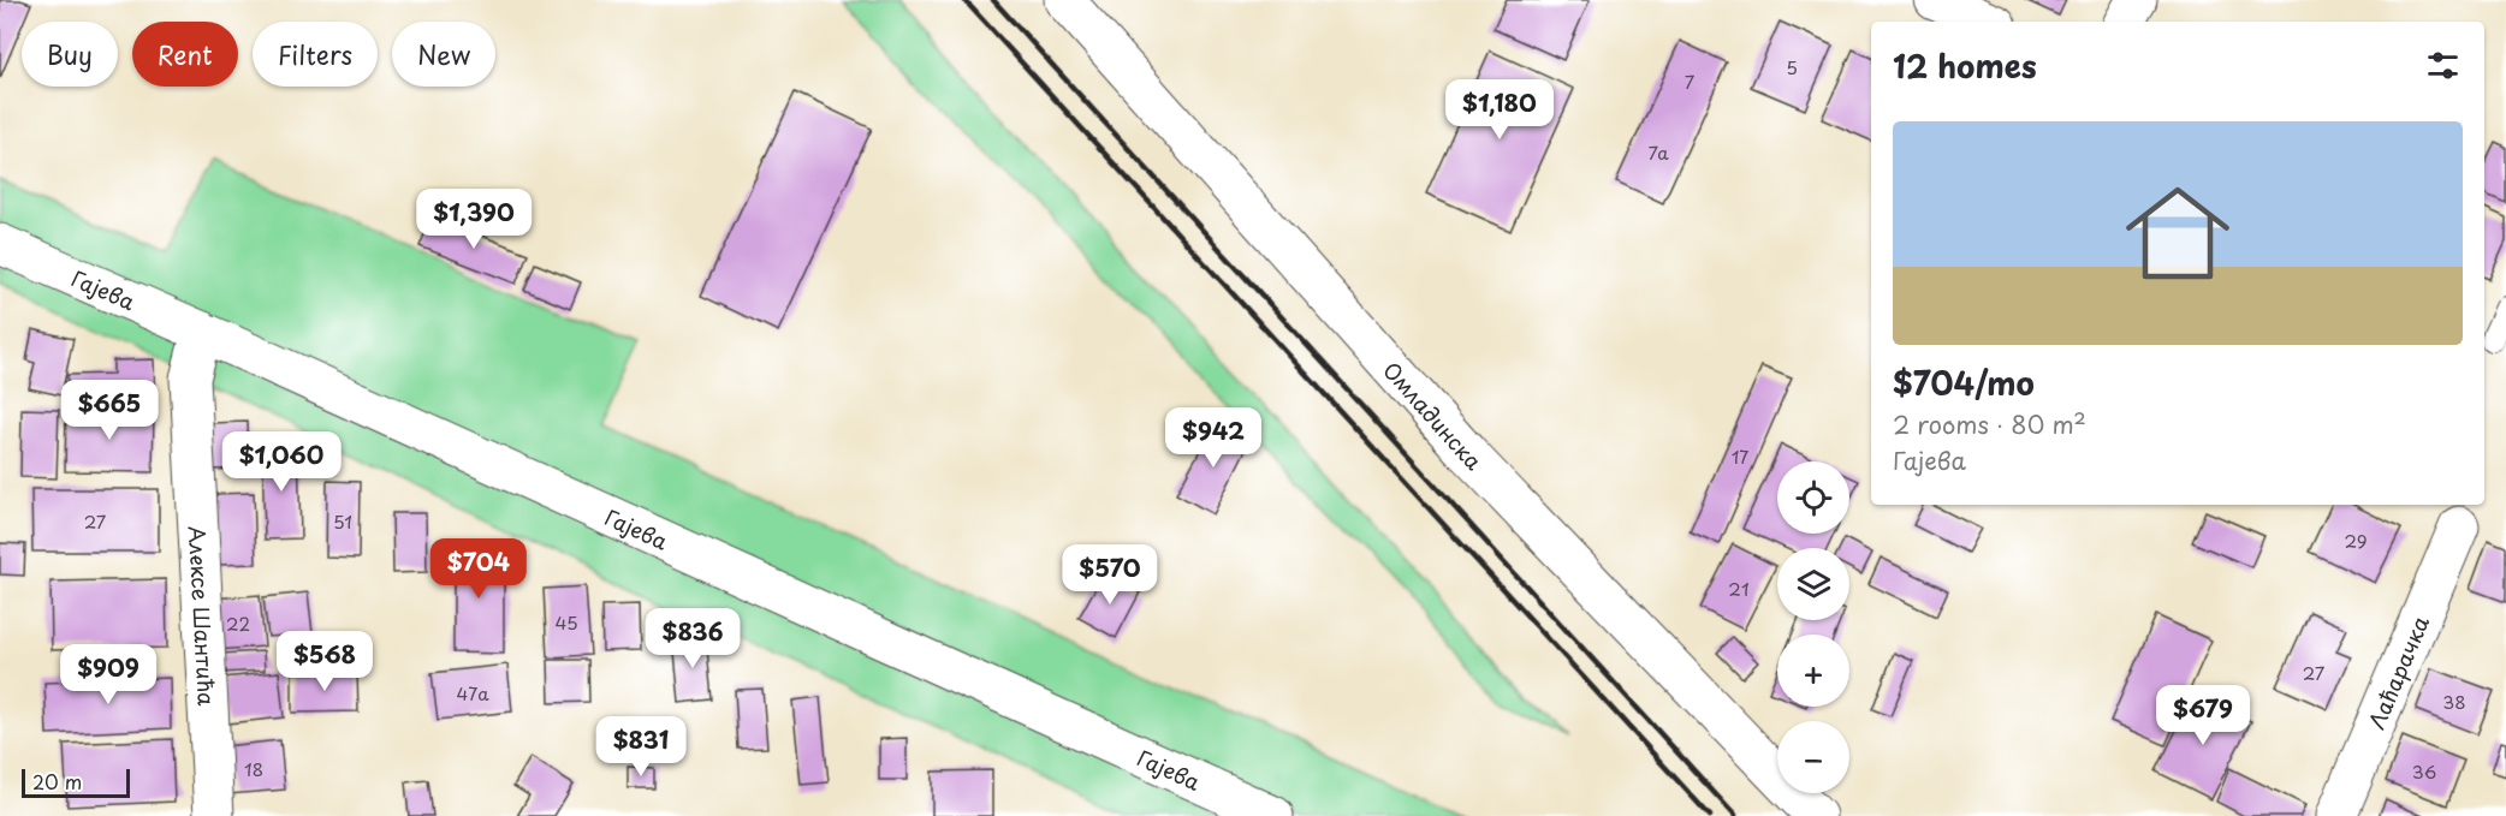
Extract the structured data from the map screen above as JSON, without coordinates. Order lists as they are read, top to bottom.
{
  "streets": {
    "street": [
      "Гајева",
      "Омладинска",
      "Алексе Шантића",
      "Лаћарачка"
    ]
  },
  "crossings": [
    ["Гајева", "Алексе Шантића"]
  ],
  "house_numbers": [
    "5",
    "7",
    "7a",
    "17",
    "27",
    "51",
    "29",
    "21",
    "45",
    "22",
    "27",
    "47a",
    "38",
    "18",
    "36"
  ],
  "scale_bar": "20 m",
  "page": {
    "chip": [
      "Buy",
      "Rent",
      "Filters",
      "New"
    ],
    "heading": "12 homes",
    "price": [
      "$1,180",
      "$1,390",
      "$665",
      "$942",
      "$1,060",
      "$704",
      "$570",
      "$836",
      "$568",
      "$909",
      "$679",
      "$831"
    ],
    "list": [
      {
        "name": "$704/mo",
        "note": "2 rooms · 80 m² · Гајева"
      }
    ],
    "map_buttons": ["+", "−"],
    "scale": "20 m"
  }
}
